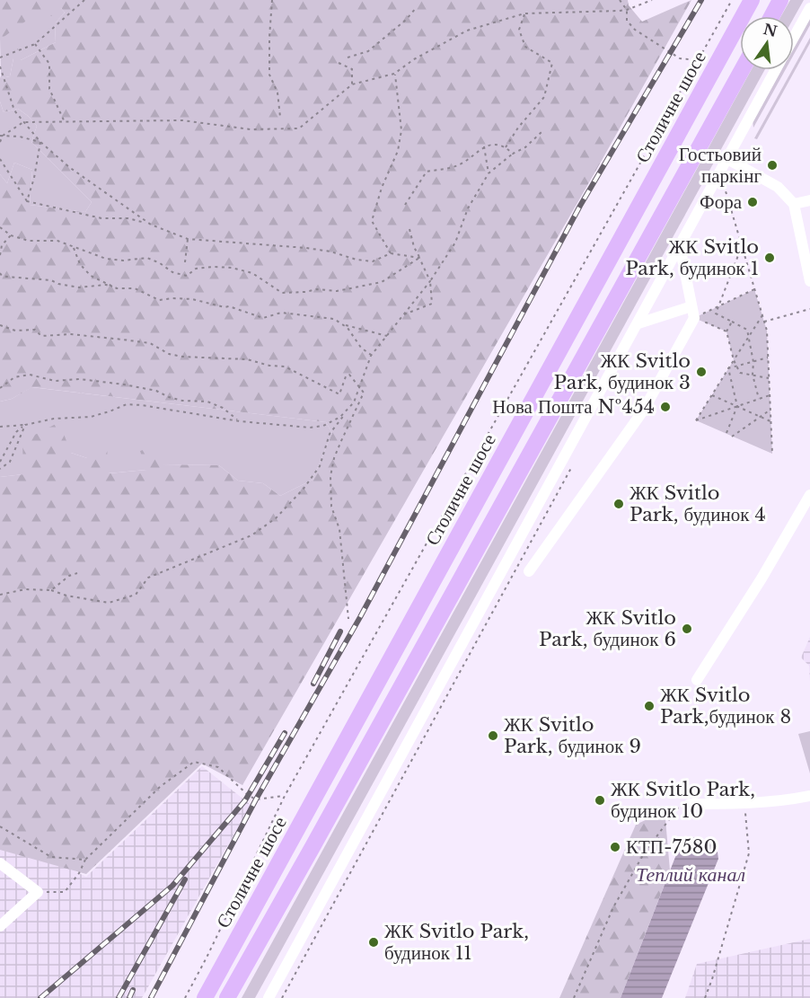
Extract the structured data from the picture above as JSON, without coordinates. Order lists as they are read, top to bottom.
{
  "streets": {
    "highway": ["Столичне шосе"]
  },
  "water": ["Теплий канал"],
  "places": [
    "Гостьовий паркінг",
    "Фора",
    "ЖК Svitlo Park, будинок 1",
    "ЖК Svitlo Park, будинок 3",
    "Нова Пошта №454",
    "ЖК Svitlo Park, будинок 4",
    "ЖК Svitlo Park, будинок 6",
    "ЖК Svitlo Park,будинок 8",
    "ЖК Svitlo Park, будинок 9",
    "ЖК Svitlo Park, будинок 10",
    "КТП-7580",
    "ЖК Svitlo Park, будинок 11"
  ],
  "north": "top"
}
